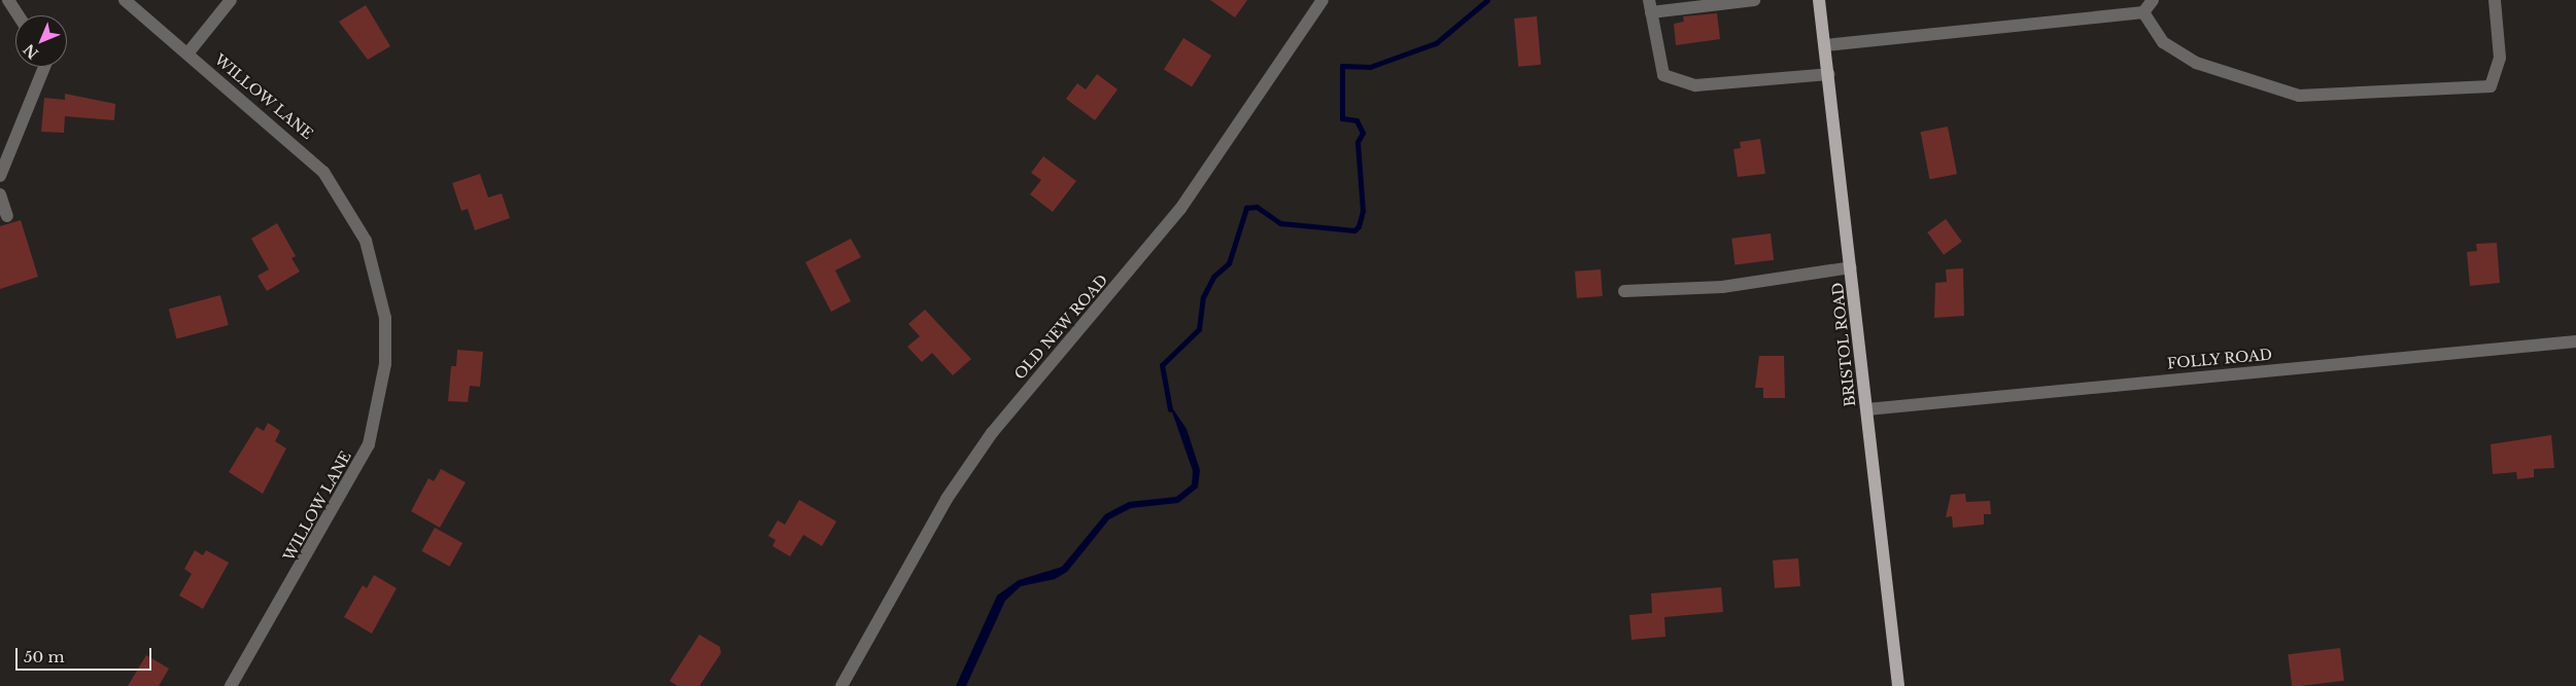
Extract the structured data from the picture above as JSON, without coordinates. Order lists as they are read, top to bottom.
{
  "streets": {
    "main road": ["BRISTOL ROAD"],
    "street": ["WILLOW LANE", "OLD NEW ROAD", "FOLLY ROAD"]
  },
  "crossings": [
    ["BRISTOL ROAD", "FOLLY ROAD"]
  ],
  "scale_bar": "50 m",
  "north": "bottom left"
}
